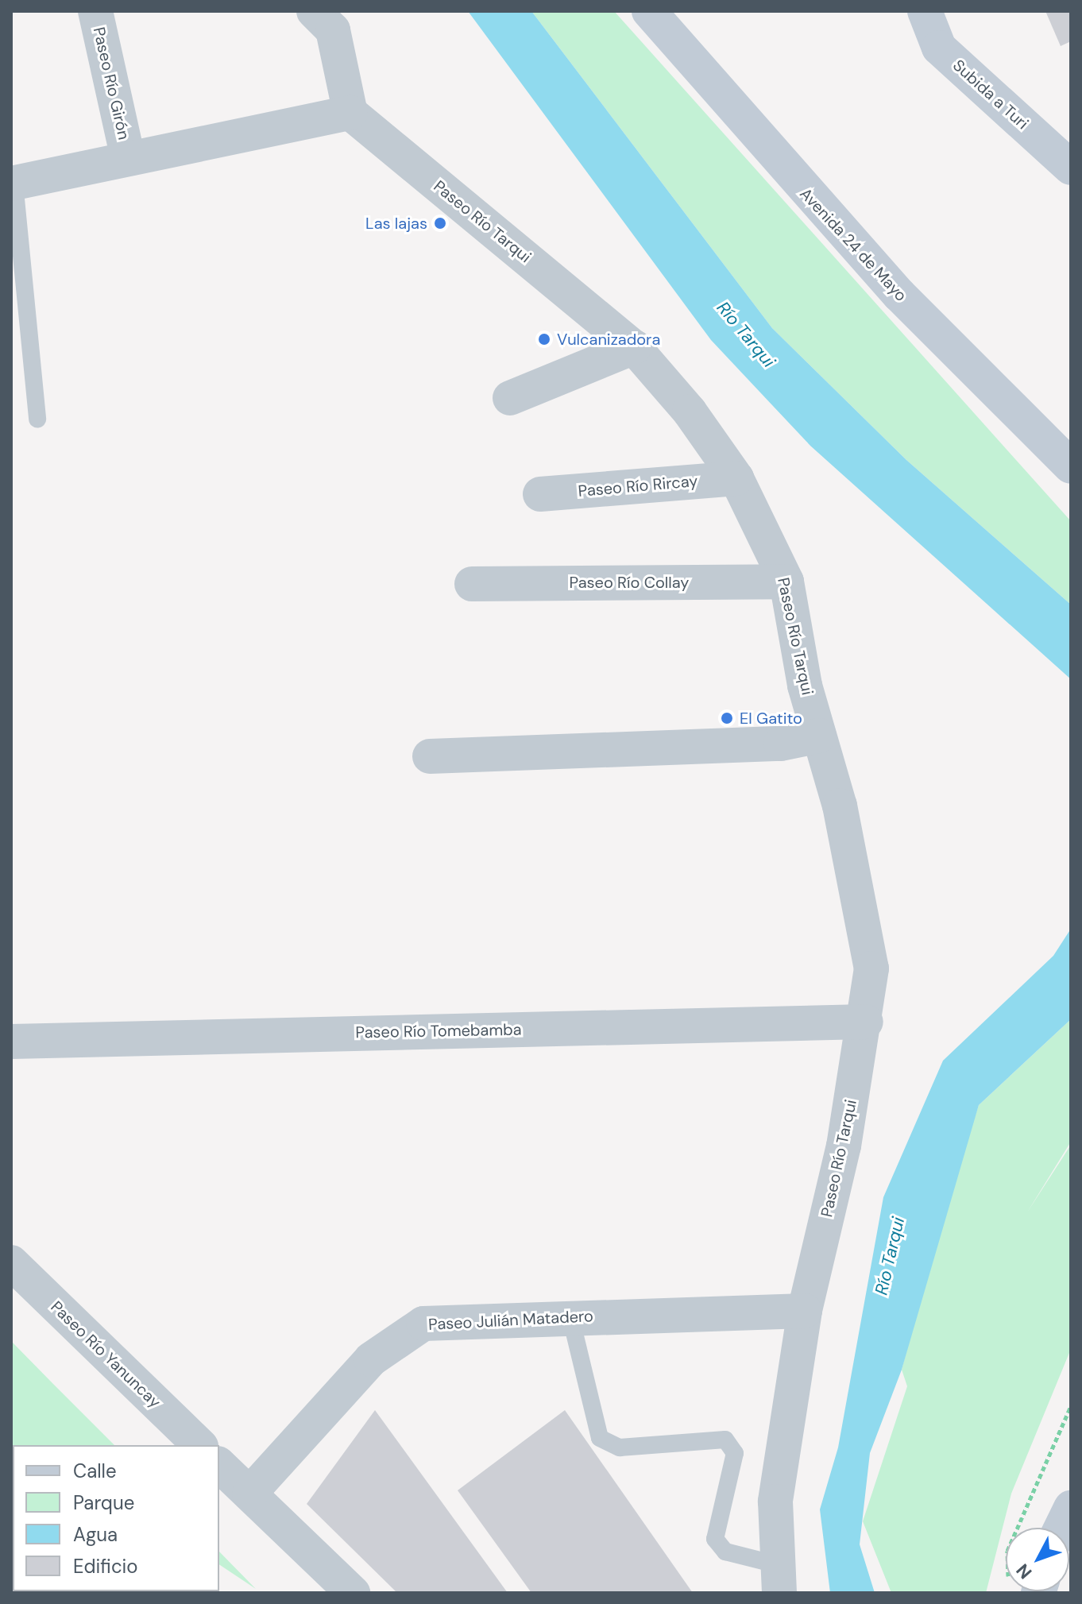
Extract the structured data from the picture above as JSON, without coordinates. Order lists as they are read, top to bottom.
{
  "streets": {
    "main road": ["Subida a Turi", "Avenida 24 de Mayo"],
    "street": [
      "Paseo Río Girón",
      "Paseo Río Tarqui",
      "Paseo Río Rircay",
      "Paseo Río Collay",
      "Paseo Río Tomebamba",
      "Paseo Julián Matadero",
      "Paseo Río Yanuncay"
    ]
  },
  "crossings": [
    ["Paseo Río Tarqui", "Paseo Río Rircay"],
    ["Paseo Río Tarqui", "Paseo Río Collay"],
    ["Paseo Río Tarqui", "Paseo Río Tomebamba"],
    ["Paseo Río Tarqui", "Paseo Julián Matadero"]
  ],
  "water": ["Río Tarqui"],
  "places": ["Las lajas", "Vulcanizadora", "El Gatito"],
  "legend": [
    "Calle",
    "Parque",
    "Agua",
    "Edificio"
  ],
  "north": "bottom left"
}
